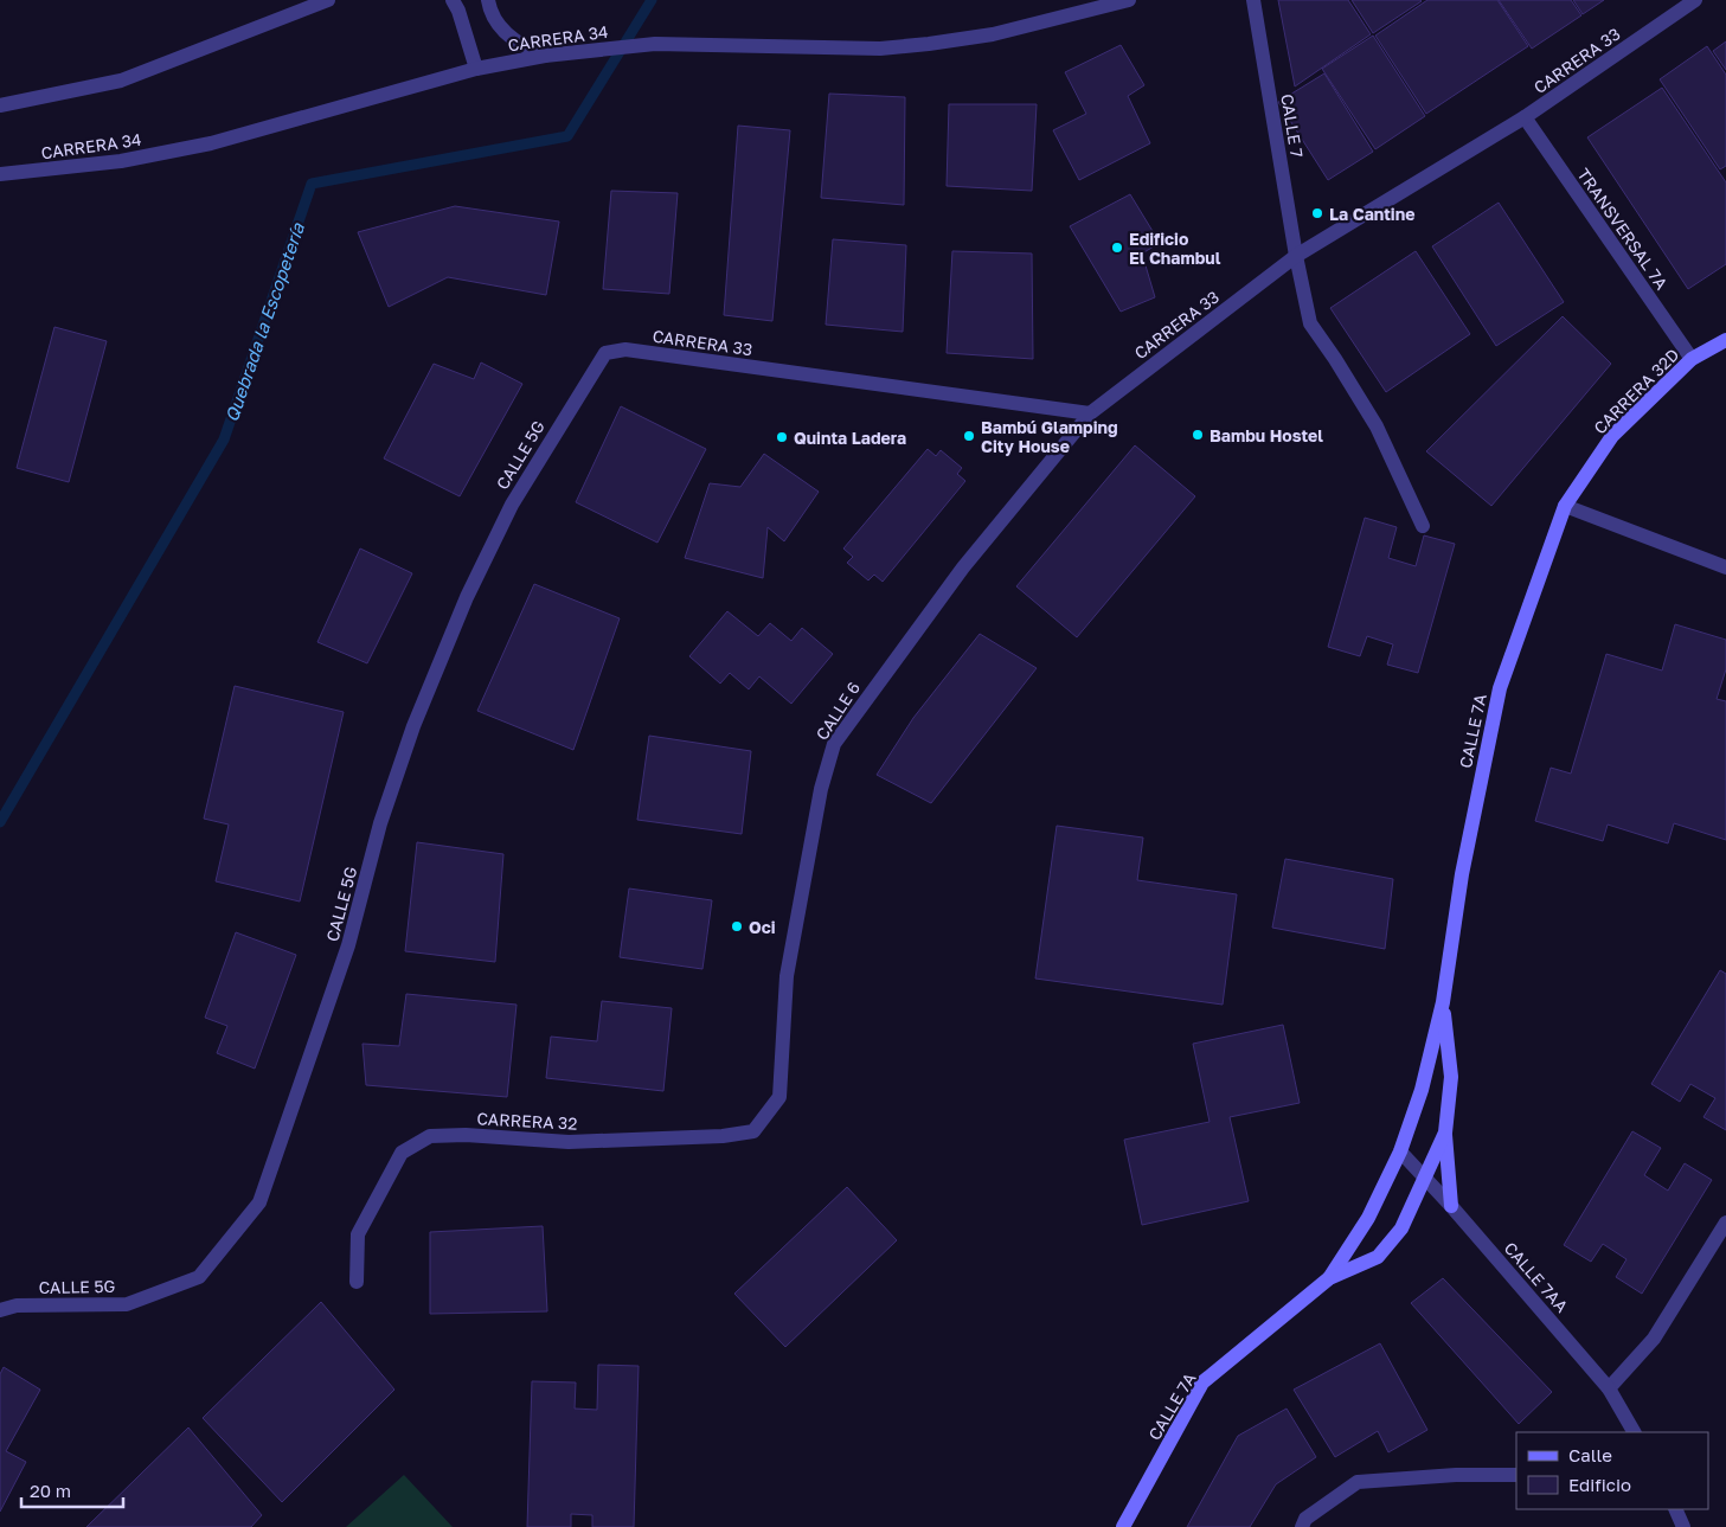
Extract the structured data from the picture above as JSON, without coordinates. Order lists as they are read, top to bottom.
{
  "streets": {
    "main road": ["CARRERA 32D", "CALLE 7A"],
    "street": [
      "CARRERA 34",
      "CARRERA 33",
      "CALLE 7",
      "TRANSVERSAL 7A",
      "CALLE 5G",
      "CALLE 6",
      "CARRERA 32",
      "CALLE 7AA"
    ]
  },
  "crossings": [
    ["CARRERA 33", "CALLE 7"],
    ["CARRERA 33", "TRANSVERSAL 7A"],
    ["CARRERA 33", "CALLE 5G"],
    ["CARRERA 33", "CALLE 6"],
    ["TRANSVERSAL 7A", "CARRERA 32D"],
    ["CARRERA 32D", "CALLE 7A"],
    ["CALLE 6", "CARRERA 32"],
    ["CALLE 7A", "CALLE 7AA"]
  ],
  "water": ["Quebrada la Escopetería"],
  "places": [
    "La Cantine",
    "Edificio El Chambul",
    "Bambu Hostel",
    "Bambú Glamping City House",
    "Quinta Ladera",
    "Oci"
  ],
  "legend": ["Calle", "Edificio"],
  "scale_bar": "20 m"
}
